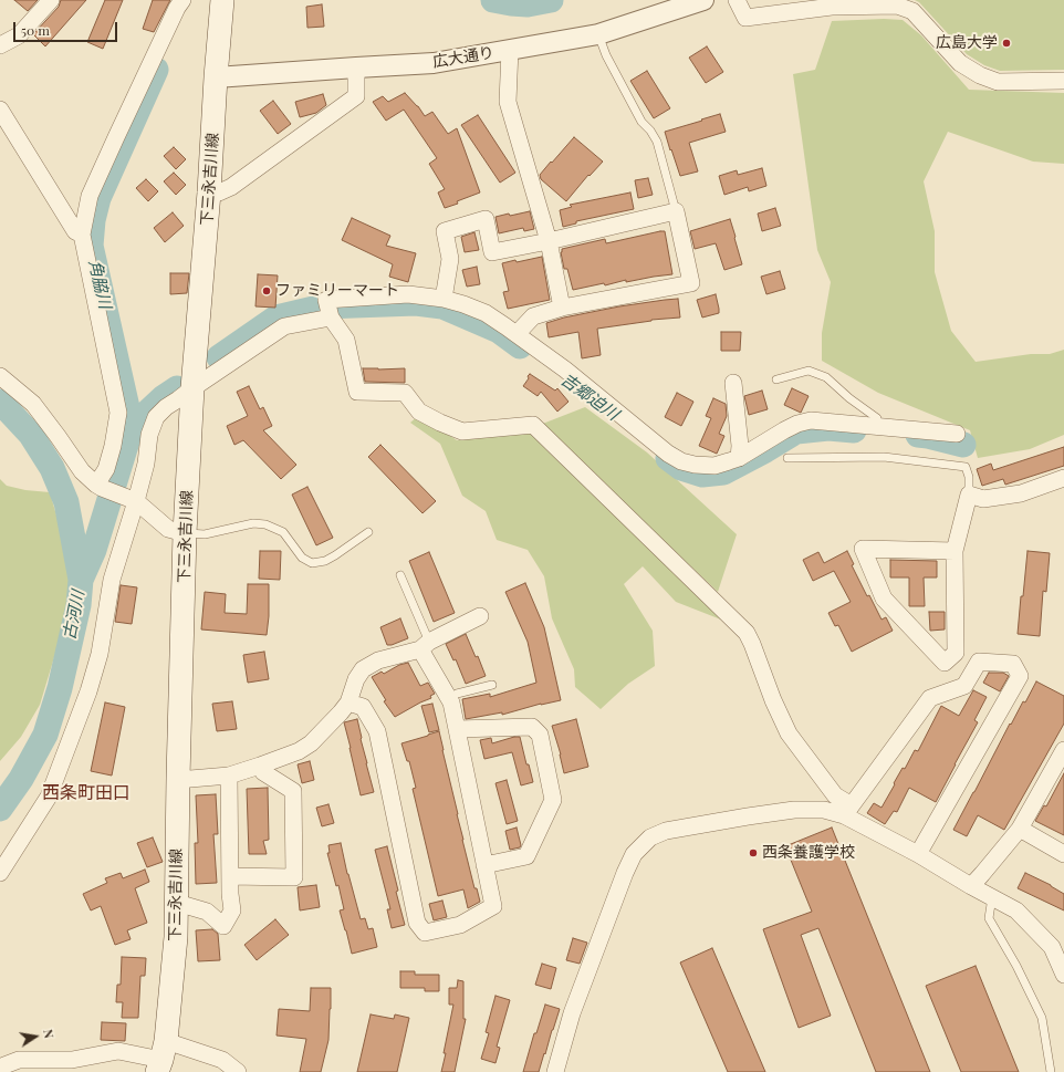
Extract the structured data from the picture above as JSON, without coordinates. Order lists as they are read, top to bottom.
{
  "streets": {
    "main road": ["下三永吉川線"],
    "street": ["広大通り"]
  },
  "crossings": [
    ["広大通り", "下三永吉川線"]
  ],
  "districts": ["西条町田口"],
  "water": ["角脇川", "吉郷迫川", "古河川"],
  "places": ["広島大学", "ファミリーマート", "西条養護学校"],
  "scale_bar": "50 m",
  "north": "right"
}
